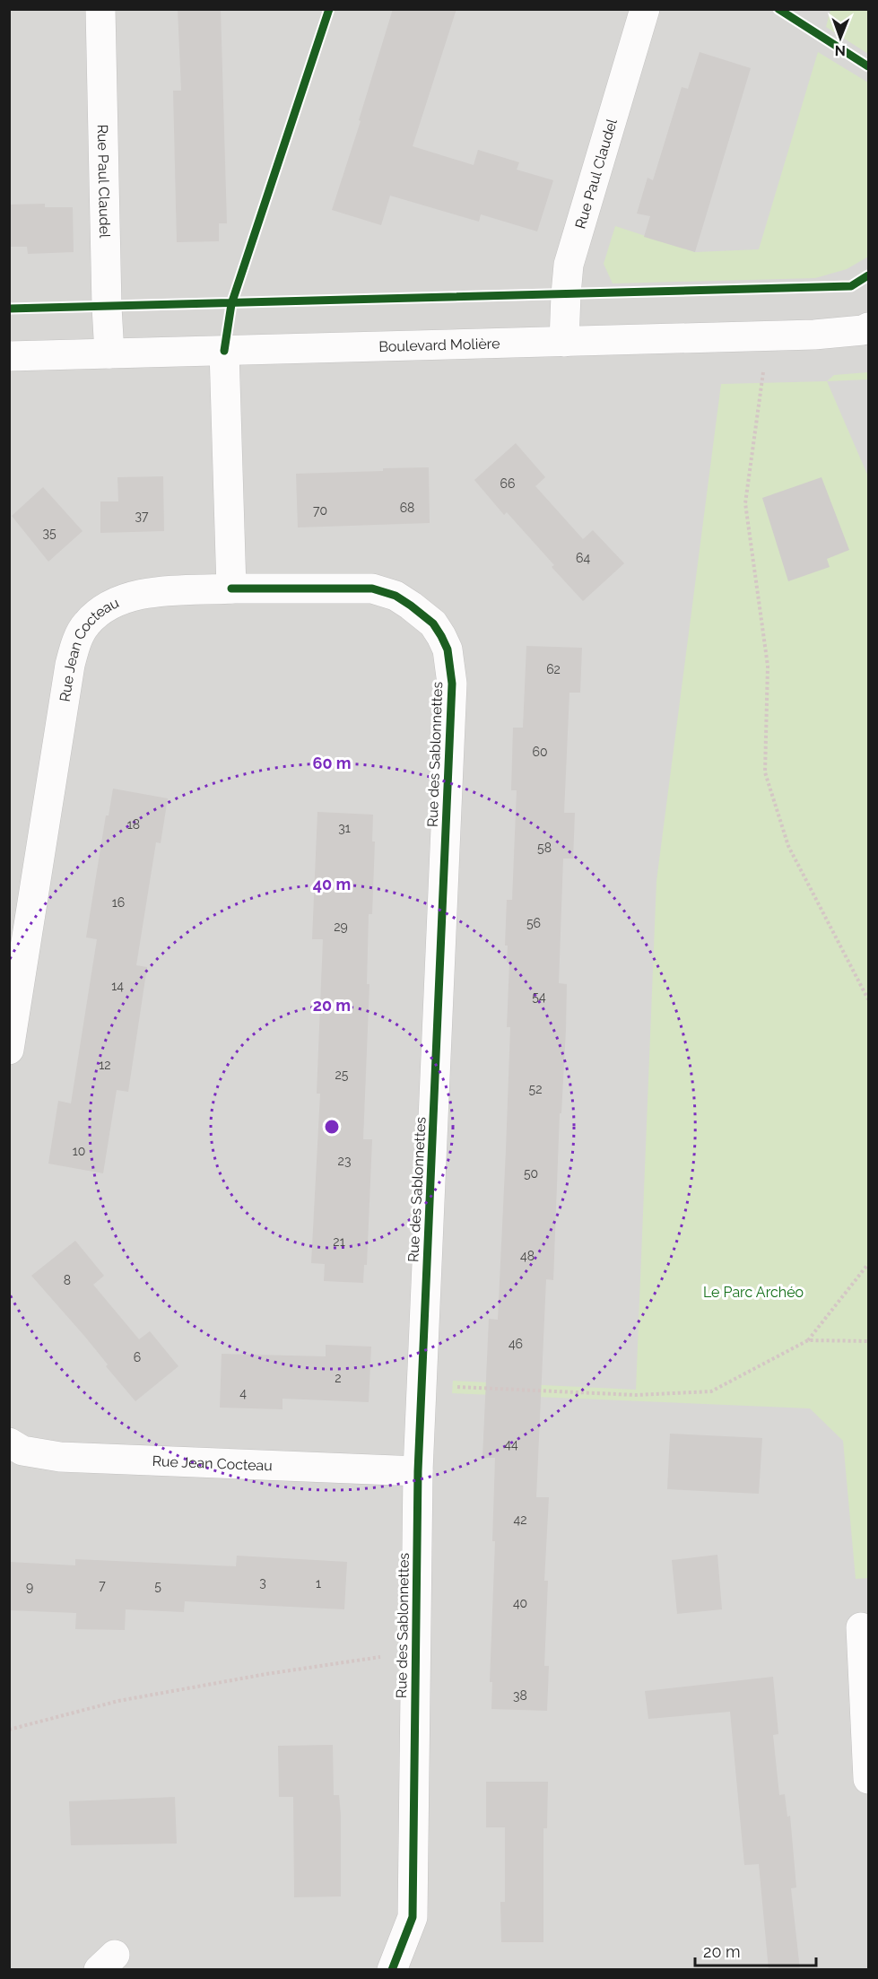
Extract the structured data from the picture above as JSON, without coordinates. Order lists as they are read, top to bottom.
{
  "streets": {
    "street": [
      "Rue Paul Claudel",
      "Boulevard Molière",
      "Rue Jean Cocteau",
      "Rue des Sablonnettes"
    ]
  },
  "crossings": [
    ["Rue Paul Claudel", "Boulevard Molière"],
    ["Rue Jean Cocteau", "Rue des Sablonnettes"]
  ],
  "parks": ["Le Parc Archéo"],
  "house_numbers": [
    "66",
    "68",
    "70",
    "37",
    "35",
    "64",
    "62",
    "60",
    "18",
    "31",
    "58",
    "16",
    "56",
    "29",
    "14",
    "54",
    "12",
    "25",
    "52",
    "10",
    "23",
    "50",
    "21",
    "48",
    "8",
    "46",
    "6",
    "2",
    "4",
    "44",
    "42",
    "3",
    "1",
    "7",
    "5",
    "9",
    "40",
    "38"
  ],
  "scale_bar": "20 m",
  "north": "bottom",
  "rings": ["60 m", "40 m", "20 m"]
}
